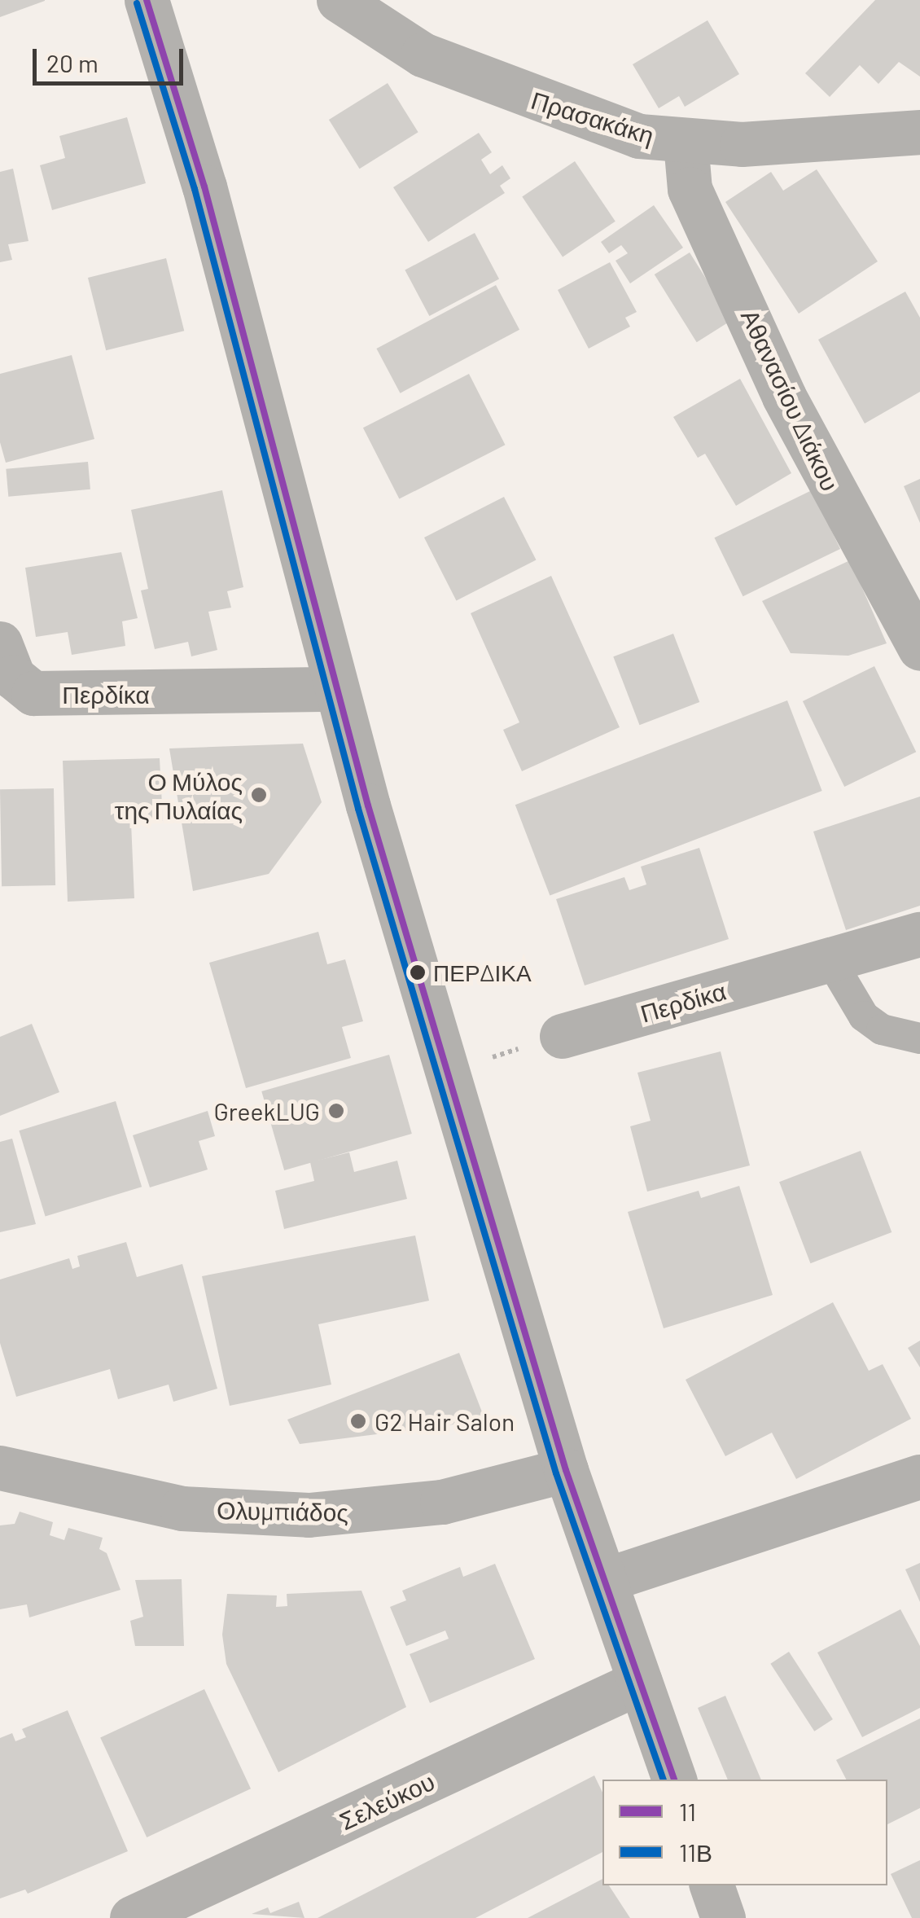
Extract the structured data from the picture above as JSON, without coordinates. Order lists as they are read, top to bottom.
{
  "streets": {
    "street": [
      "Πρασακάκη",
      "Αθανασίου Διάκου",
      "Περδίκα",
      "Ολυμπιάδος",
      "Σελεύκου"
    ]
  },
  "crossings": [
    ["Πρασακάκη", "Αθανασίου Διάκου"]
  ],
  "places": [
    "Ο Μύλος της Πυλαίας",
    "ΠΕΡΔΙΚΑ",
    "GreekLUG",
    "G2 Hair Salon"
  ],
  "lines": ["transit line 11", "transit line 11Β"],
  "legend": ["11", "11Β"],
  "scale_bar": "20 m"
}
